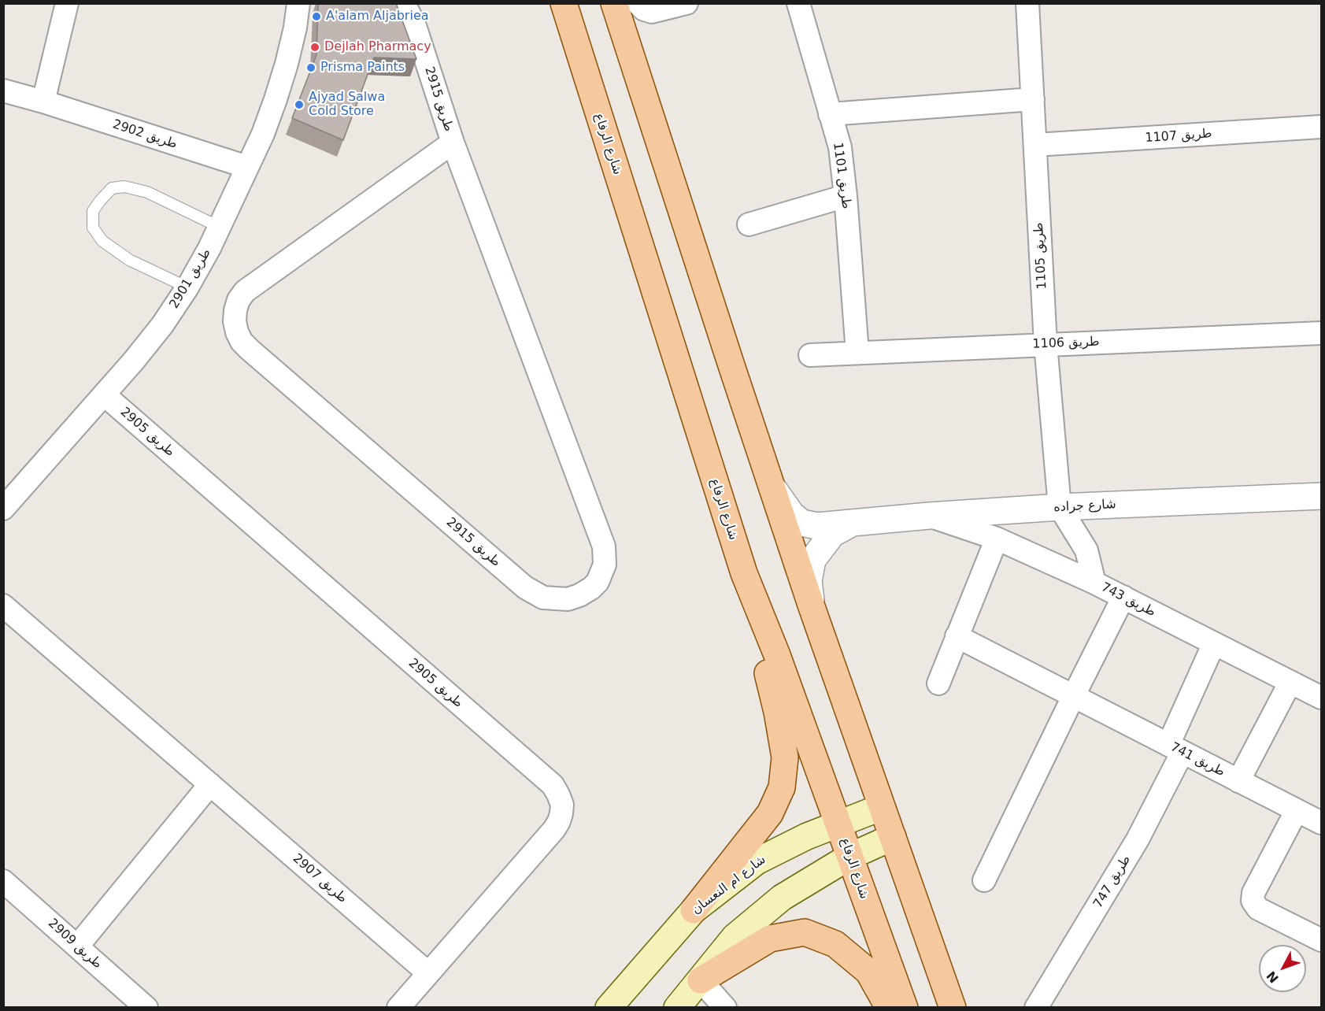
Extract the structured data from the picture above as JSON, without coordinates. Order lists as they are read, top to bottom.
{
  "streets": {
    "main road": ["شارع الرفاع", "شارع ام النعسان"],
    "street": [
      "طريق 2915",
      "طريق 2902",
      "طريق 1107",
      "طريق 1101",
      "طريق 1105",
      "طريق 2901",
      "طريق 1106",
      "طريق 2905",
      "شارع جراده",
      "طريق 743",
      "طريق 741",
      "طريق 2907",
      "طريق 747",
      "طريق 2909"
    ]
  },
  "crossings": [
    ["طريق 2902", "طريق 2901"],
    ["طريق 1107", "طريق 1105"],
    ["شارع الرفاع", "شارع ام النعسان"],
    ["طريق 1101", "طريق 1106"],
    ["طريق 1105", "طريق 1106"],
    ["طريق 1105", "شارع جراده"],
    ["طريق 2901", "طريق 2905"],
    ["طريق 2905", "طريق 2907"],
    ["شارع جراده", "طريق 743"],
    ["طريق 743", "طريق 747"],
    ["طريق 741", "طريق 747"]
  ],
  "places": [
    "A'alam Aljabriea",
    "Dejlah Pharmacy",
    "Prisma Paints",
    "Ajyad Salwa Cold Store"
  ],
  "north": "bottom left"
}
